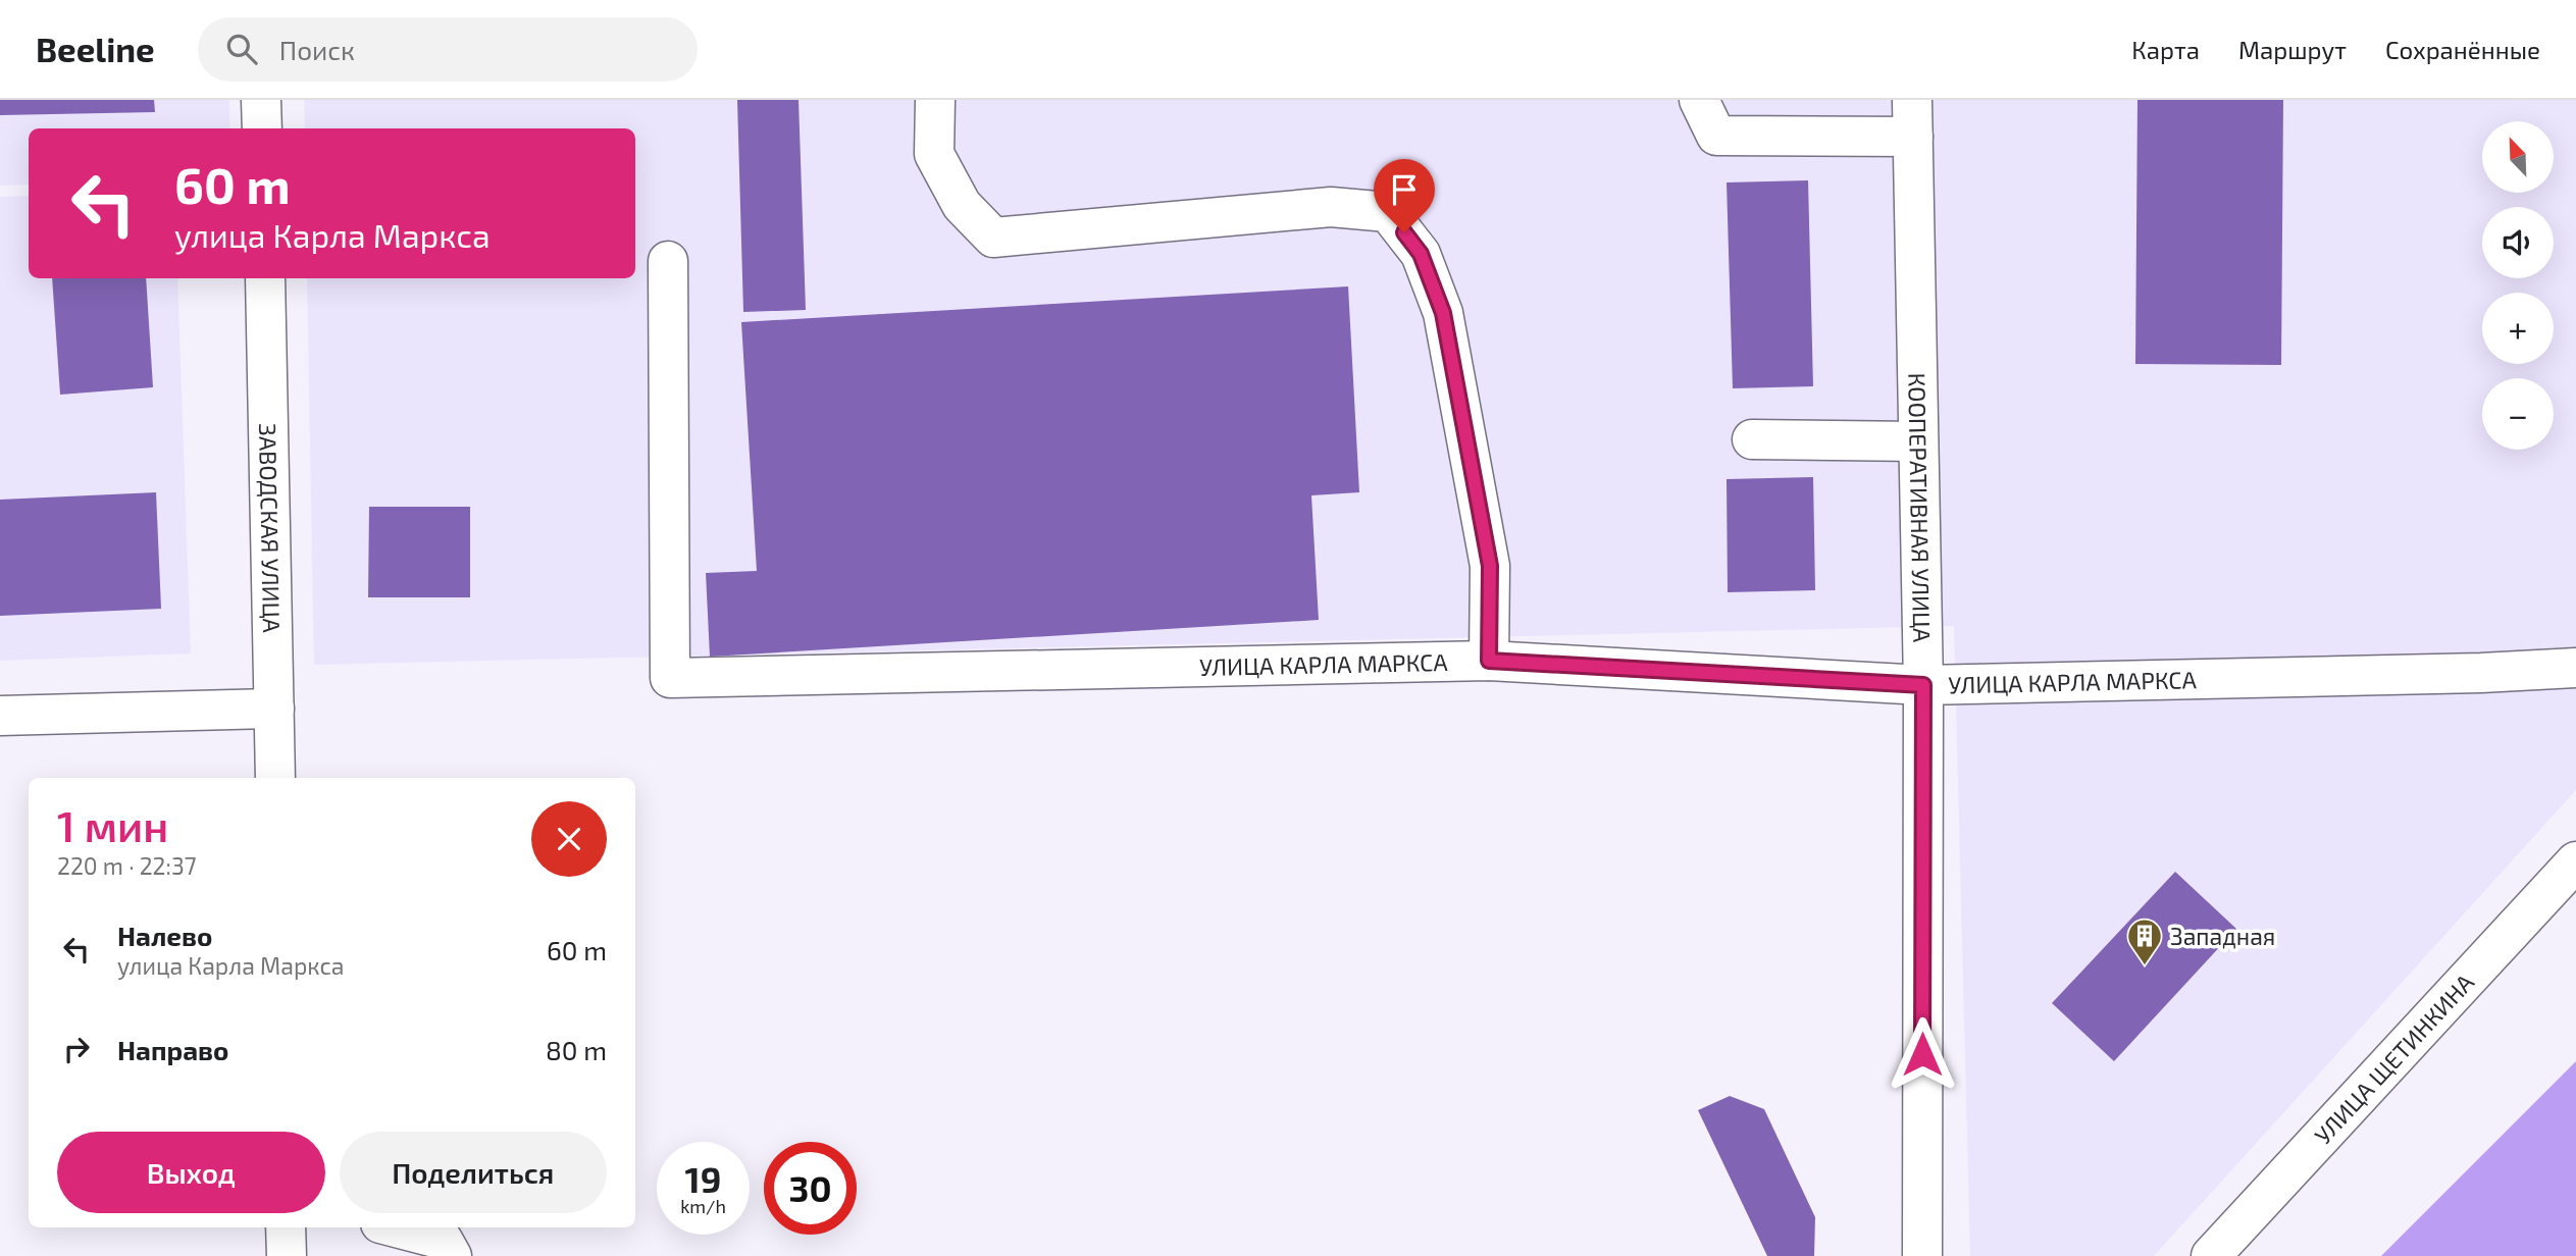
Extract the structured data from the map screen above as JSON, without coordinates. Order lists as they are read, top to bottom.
{
  "streets": {
    "street": [
      "КООПЕРАТИВНАЯ УЛИЦА",
      "ЗАВОДСКАЯ УЛИЦА",
      "УЛИЦА КАРЛА МАРКСА",
      "УЛИЦА ЩЕТИНКИНА"
    ]
  },
  "crossings": [
    ["КООПЕРАТИВНАЯ УЛИЦА", "УЛИЦА КАРЛА МАРКСА"]
  ],
  "places": {
    "building": ["Западная"]
  },
  "north": "top left",
  "page": {
    "header": "Beeline",
    "search": "Поиск",
    "nav": ["Карта", "Маршрут", "Сохранённые"],
    "map_buttons": ["+", "−"],
    "turn": ["60 m", "улица Карла Маркса"],
    "heading": ["1 мин", "220 m · 22:37"],
    "list": [
      {
        "name": "Налево",
        "note": "улица Карла Маркса",
        "value": "60 m"
      },
      {
        "name": "Направо",
        "value": "80 m"
      }
    ],
    "buttons": ["Выход", "Поделиться"],
    "speed": "19 km/h",
    "limit": "30"
  }
}
